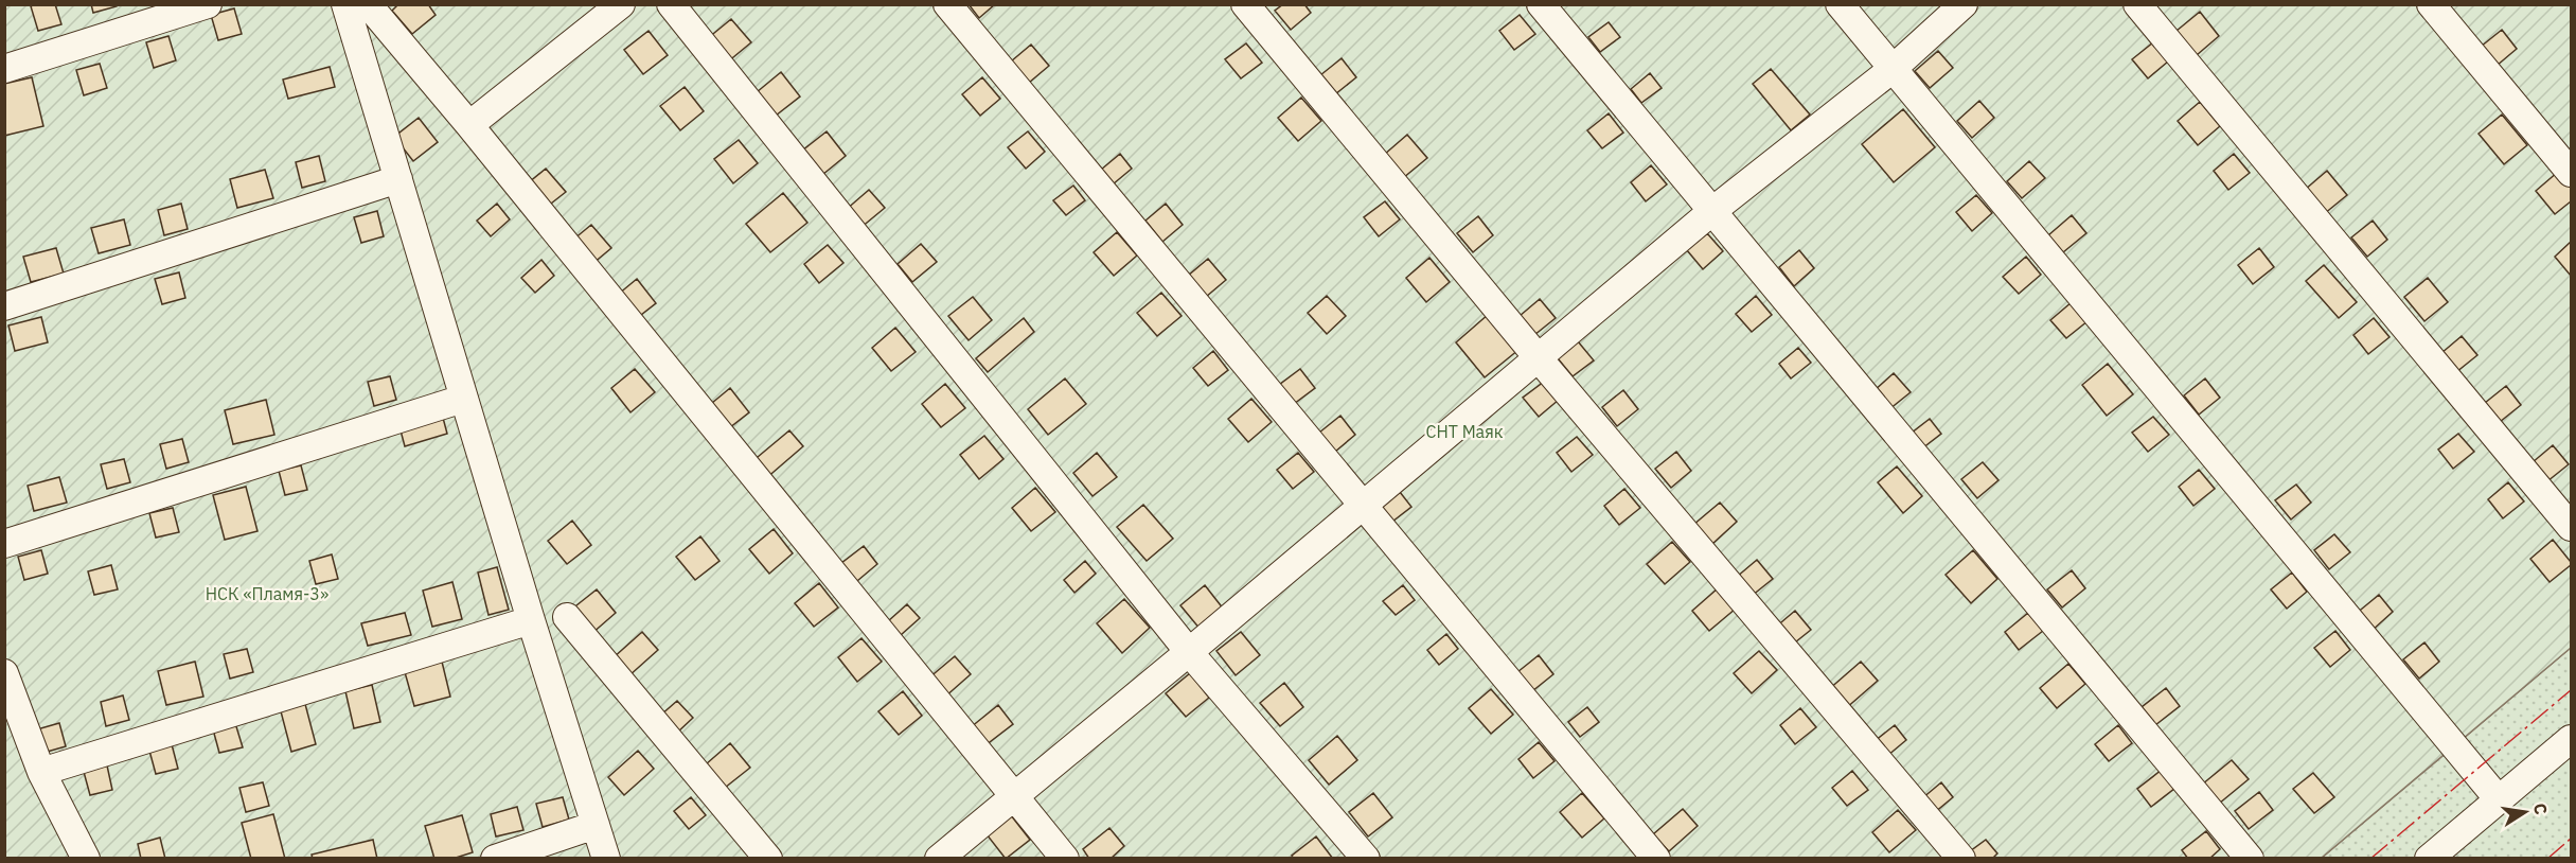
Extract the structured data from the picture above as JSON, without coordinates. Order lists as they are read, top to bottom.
{
  "parks": ["СНТ Маяк", "НСК «Пламя-3»"],
  "north": "right"
}
